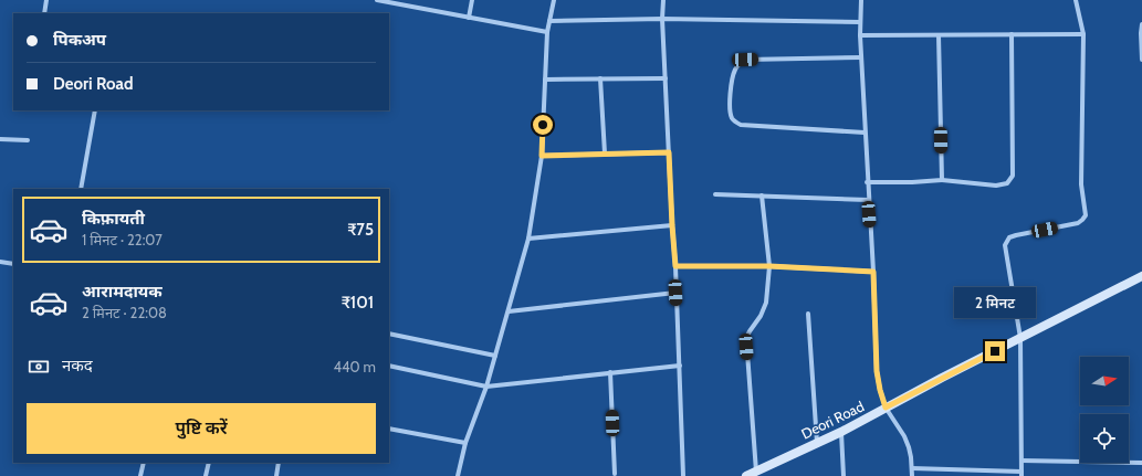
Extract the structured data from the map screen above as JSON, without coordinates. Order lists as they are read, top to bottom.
{
  "streets": {
    "street": ["Deori Road"]
  },
  "north": "right",
  "page": {
    "banner": ["पिकअप", "Deori Road"],
    "list": [
      {
        "name": "किफ़ायती",
        "note": "1 मिनट · 22:07",
        "value": "₹75"
      },
      {
        "name": "आरामदायक",
        "note": "2 मिनट · 22:08",
        "value": "₹101"
      }
    ],
    "bubble": "2 मिनट",
    "pay": ["नकद", "440 m"],
    "buttons": "पुष्टि करें"
  }
}
